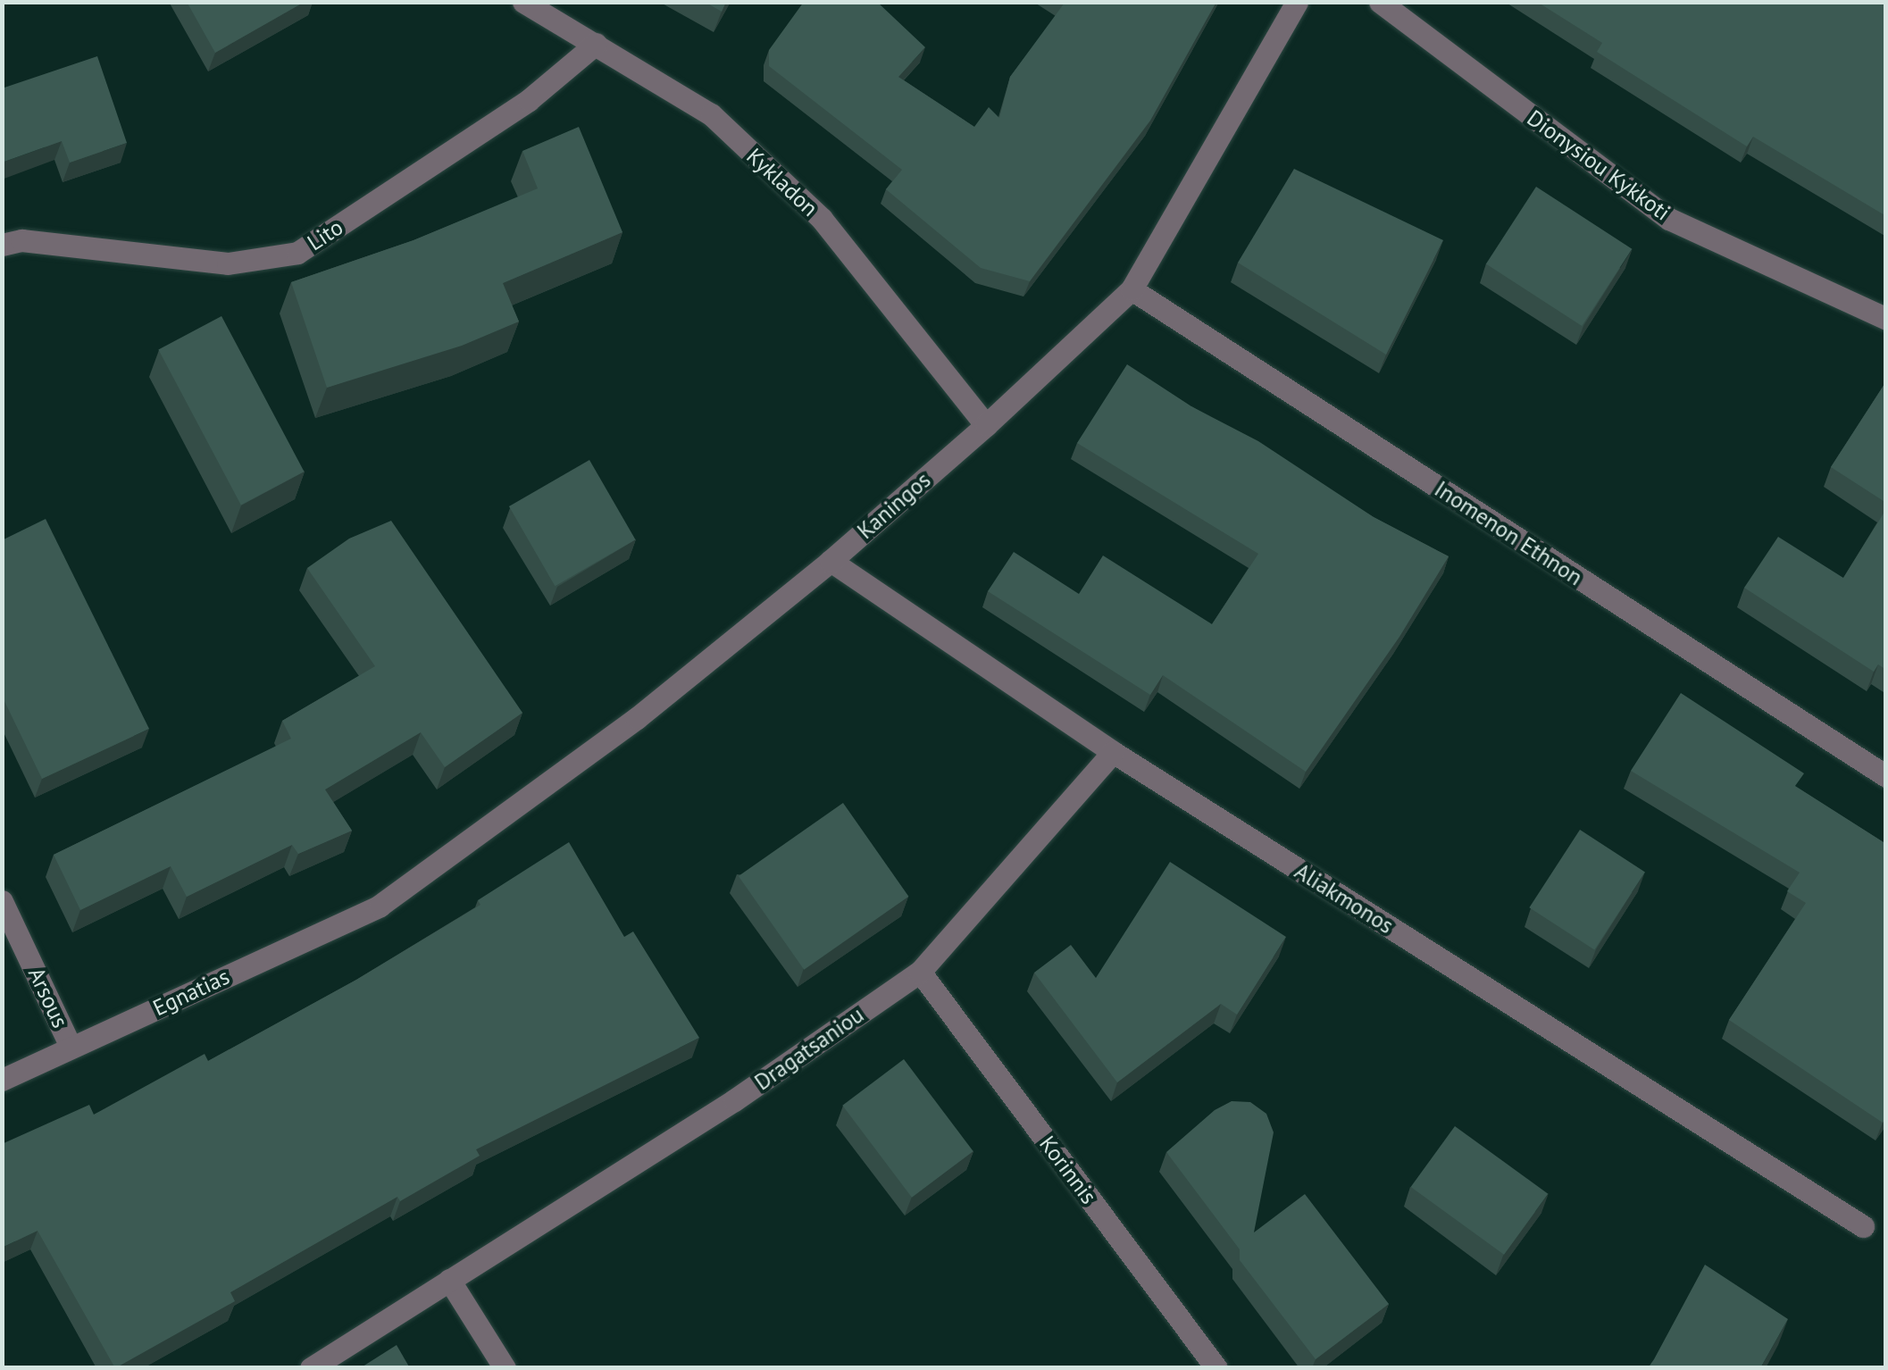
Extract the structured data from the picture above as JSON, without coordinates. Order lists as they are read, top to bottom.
{
  "streets": {
    "street": [
      "Dionysiou Kykkoti",
      "Kykladon",
      "Lito",
      "Kaningos",
      "Inomenon Ethnon",
      "Aliakmonos",
      "Egnatias",
      "Arsous",
      "Dragatsaniou",
      "Korinnis"
    ]
  },
  "crossings": [
    ["Kykladon", "Lito"],
    ["Kykladon", "Kaningos"],
    ["Kaningos", "Inomenon Ethnon"],
    ["Kaningos", "Aliakmonos"],
    ["Kaningos", "Egnatias"],
    ["Aliakmonos", "Dragatsaniou"],
    ["Egnatias", "Arsous"],
    ["Dragatsaniou", "Korinnis"]
  ]
}
